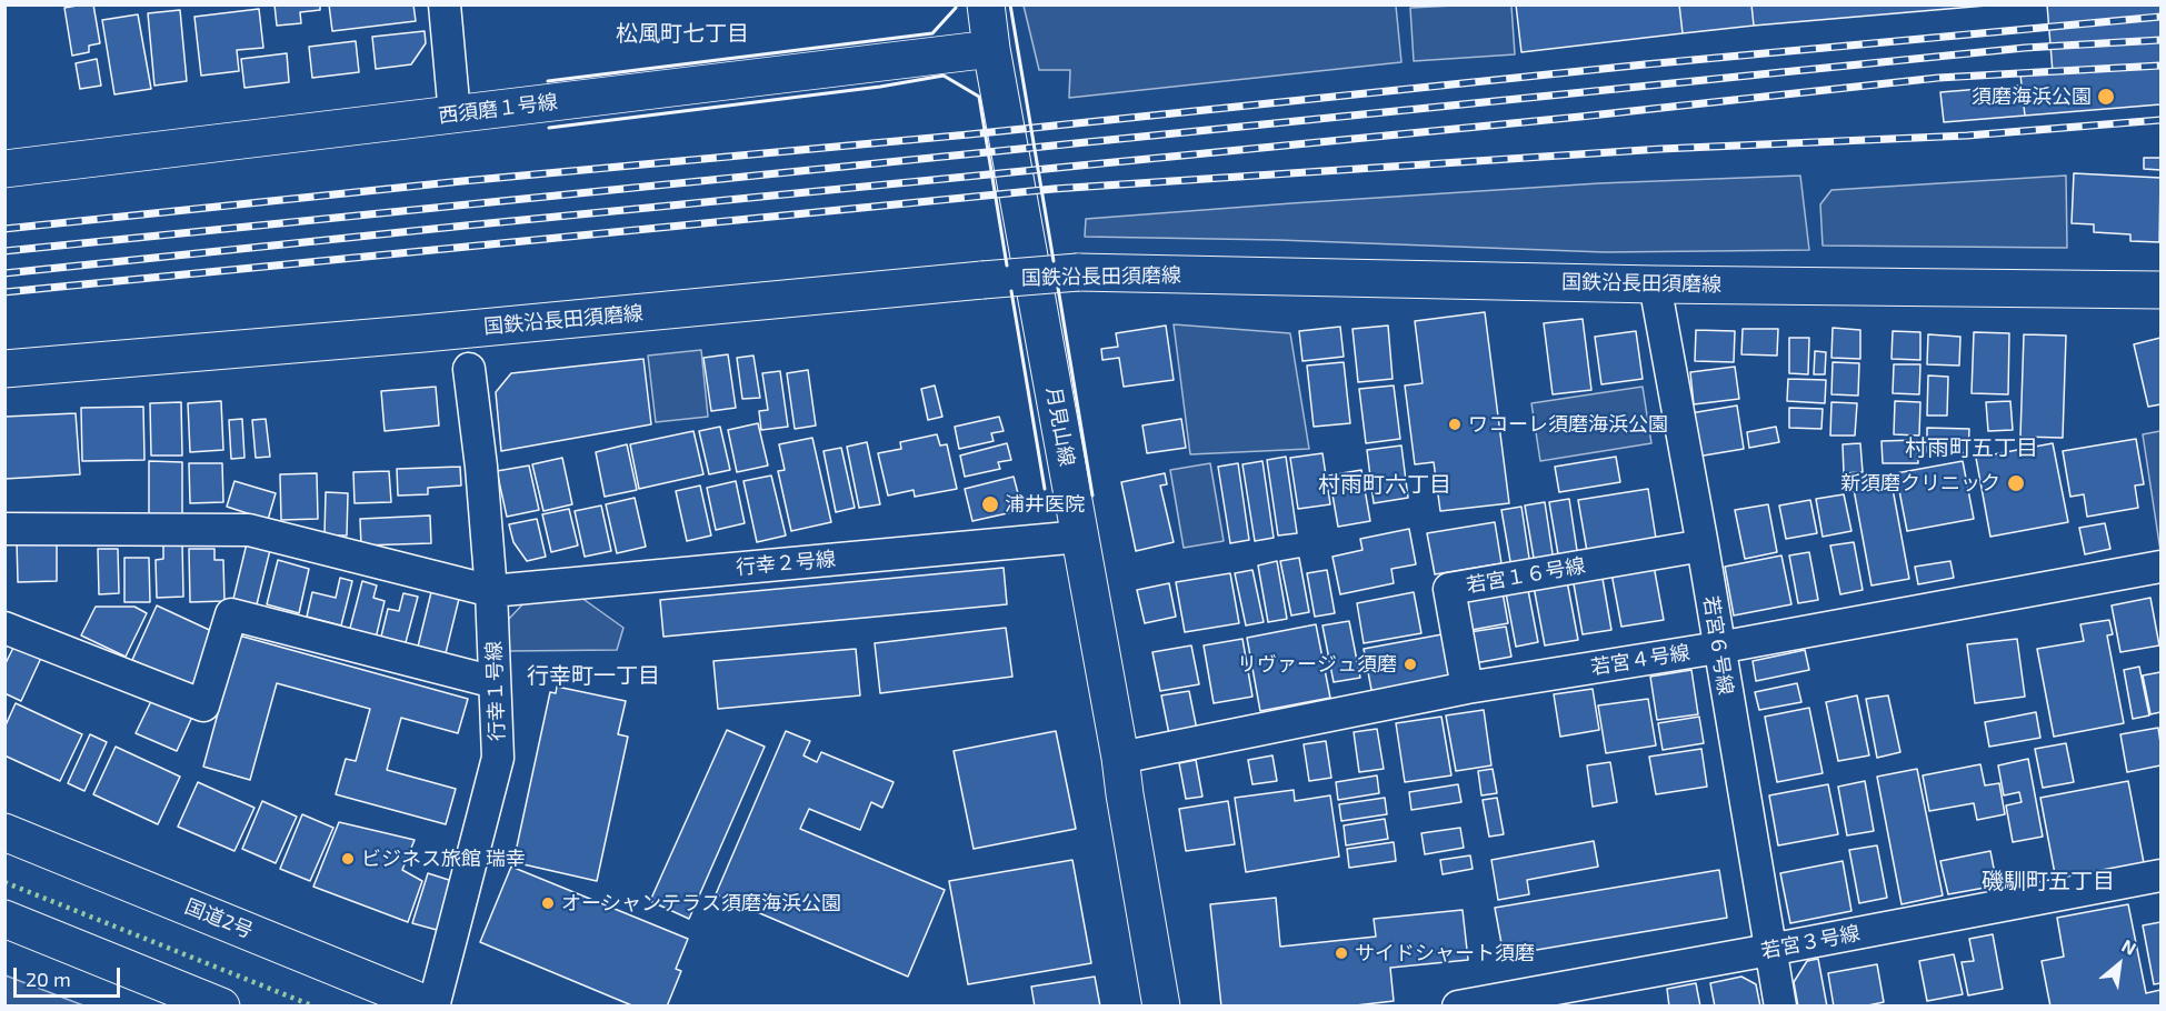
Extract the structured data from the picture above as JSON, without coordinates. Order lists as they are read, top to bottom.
{
  "streets": {
    "main road": [
      "西須磨１号線",
      "国鉄沿長田須磨線",
      "月見山線",
      "国道2号"
    ],
    "street": [
      "行幸２号線",
      "若宮１６号線",
      "若宮６号線",
      "若宮４号線",
      "行幸１号線",
      "若宮３号線"
    ]
  },
  "crossings": [
    ["西須磨１号線", "月見山線"],
    ["国鉄沿長田須磨線", "若宮６号線"],
    ["月見山線", "行幸２号線"],
    ["月見山線", "若宮４号線"],
    ["行幸２号線", "行幸１号線"],
    ["若宮１６号線", "若宮６号線"],
    ["若宮１６号線", "若宮４号線"],
    ["若宮６号線", "若宮４号線"],
    ["若宮６号線", "若宮３号線"],
    ["行幸１号線", "国道2号"]
  ],
  "districts": [
    "松風町七丁目",
    "村雨町五丁目",
    "村雨町六丁目",
    "行幸町一丁目",
    "磯馴町五丁目"
  ],
  "places": [
    "須磨海浜公園",
    "ワコーレ須磨海浜公園",
    "新須磨クリニック",
    "浦井医院",
    "リヴァージュ須磨",
    "ビジネス旅館 瑞幸",
    "オーシャンテラス須磨海浜公園",
    "サイドシャート須磨"
  ],
  "scale_bar": "20 m",
  "north": "top right"
}
